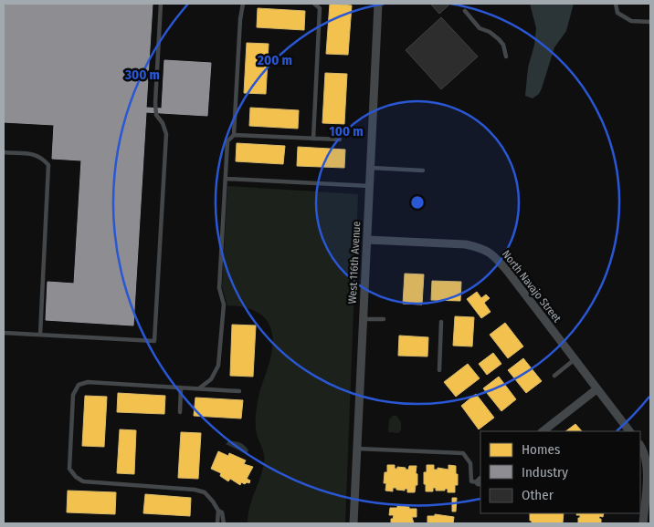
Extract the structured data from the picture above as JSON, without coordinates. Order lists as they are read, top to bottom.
{
  "streets": {
    "street": ["West 116th Avenue", "North Navajo Street"]
  },
  "crossings": [
    ["West 116th Avenue", "North Navajo Street"]
  ],
  "legend": ["Homes", "Industry", "Other"],
  "rings": ["200 m", "300 m", "100 m"]
}
